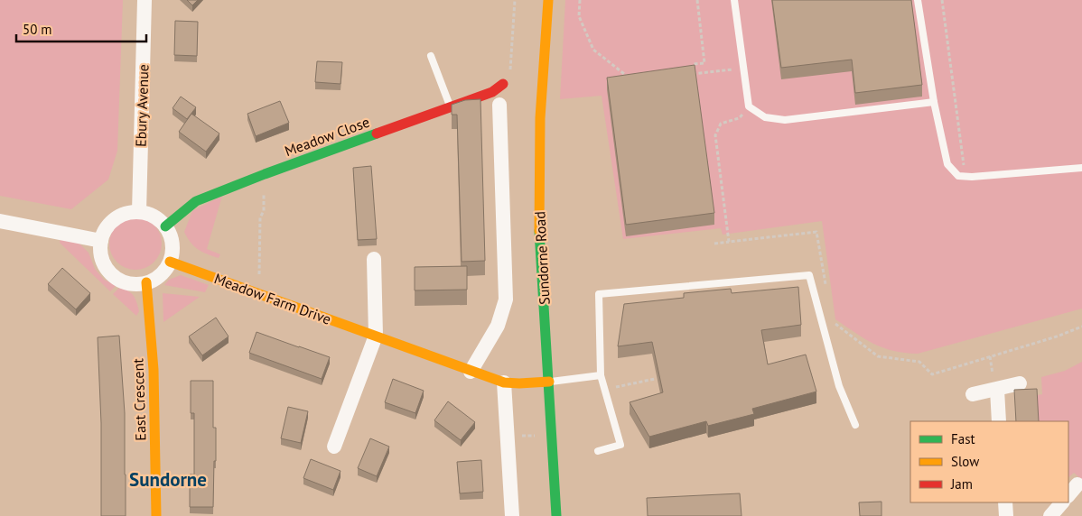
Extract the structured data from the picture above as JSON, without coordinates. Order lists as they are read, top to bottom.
{
  "streets": {
    "street": [
      "Ebury Avenue",
      "Meadow Close",
      "Sundorne Road",
      "Meadow Farm Drive",
      "East Crescent"
    ]
  },
  "crossings": [
    ["Ebury Avenue", "Meadow Close"],
    ["Ebury Avenue", "Meadow Farm Drive"],
    ["Ebury Avenue", "East Crescent"],
    ["Meadow Close", "Meadow Farm Drive"],
    ["Meadow Close", "East Crescent"],
    ["Sundorne Road", "Meadow Farm Drive"],
    ["Meadow Farm Drive", "East Crescent"]
  ],
  "districts": ["Sundorne"],
  "legend": ["Fast", "Slow", "Jam"],
  "scale_bar": "50 m"
}
